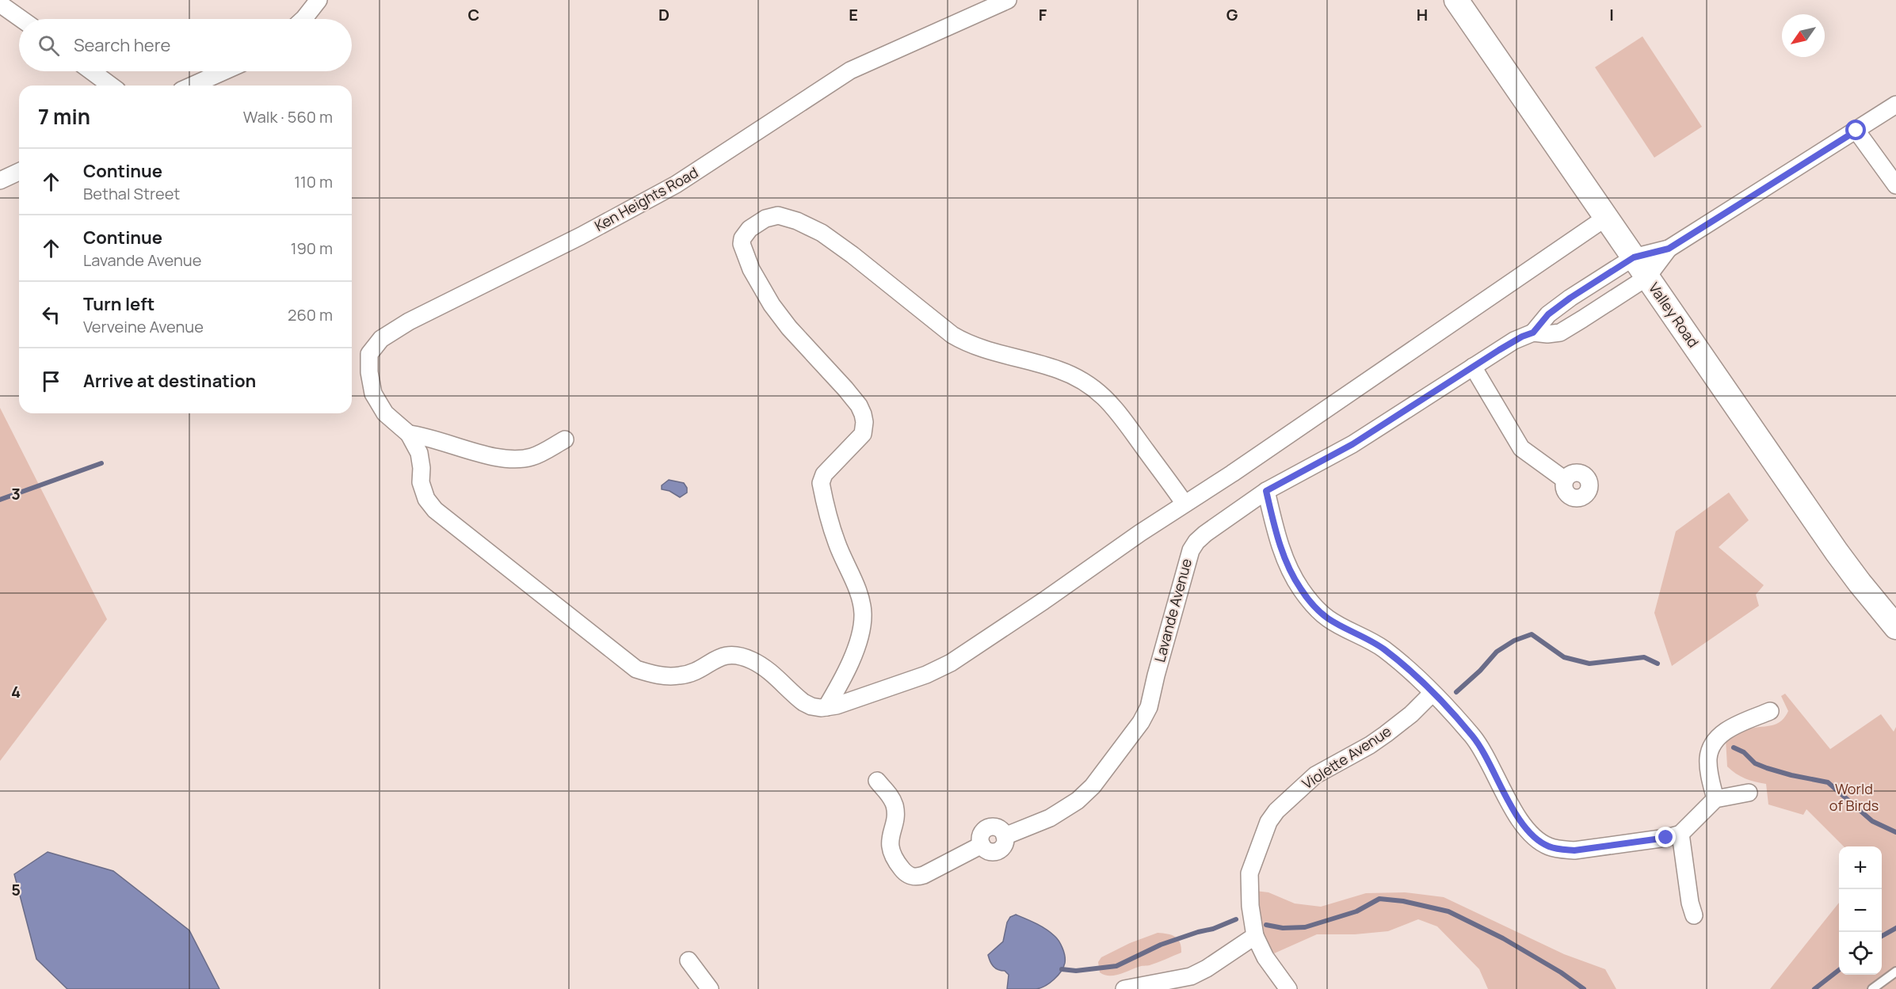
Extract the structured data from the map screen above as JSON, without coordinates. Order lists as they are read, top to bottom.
{
  "streets": {
    "street": [
      "Ken Heights Road",
      "Valley Road",
      "Lavande Avenue",
      "Violette Avenue"
    ]
  },
  "crossings": [
    ["Valley Road", "Lavande Avenue"]
  ],
  "parks": ["World of Birds"],
  "north": "bottom left",
  "page": {
    "search": "Search here",
    "heading": ["7 min", "Walk · 560 m"],
    "list": [
      ["Continue", "Bethal Street", "110 m"],
      ["Continue", "Lavande Avenue", "190 m"],
      ["Turn left", "Verveine Avenue", "260 m"],
      "Arrive at destination"
    ],
    "map_buttons": ["+", "−"]
  },
  "grid": {
    "columns": [
      "C",
      "D",
      "E",
      "F",
      "G",
      "H",
      "I"
    ],
    "rows": ["3", "4", "5"]
  }
}
